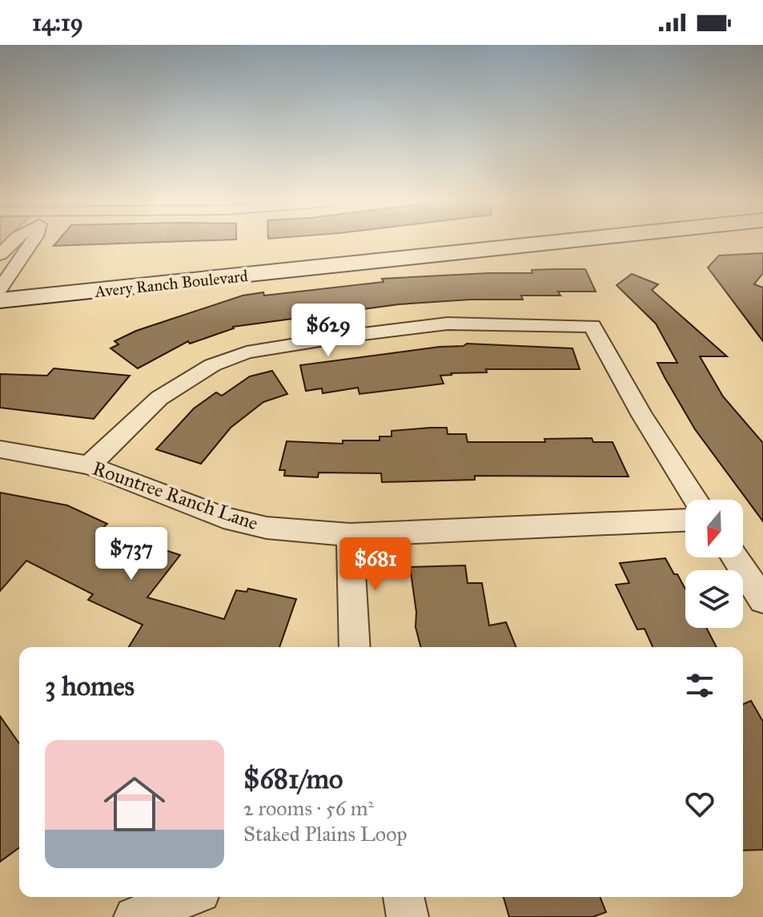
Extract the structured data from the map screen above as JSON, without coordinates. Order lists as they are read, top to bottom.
{
  "streets": {
    "main road": ["Avery Ranch Boulevard"],
    "street": ["Rountree Ranch Lane"]
  },
  "north": "bottom",
  "page": {
    "status": "14:19",
    "price": ["$629", "$737", "$681"],
    "heading": "3 homes",
    "list": [
      {
        "name": "$681/mo",
        "note": "2 rooms · 56 m² · Staked Plains Loop"
      }
    ]
  }
}
